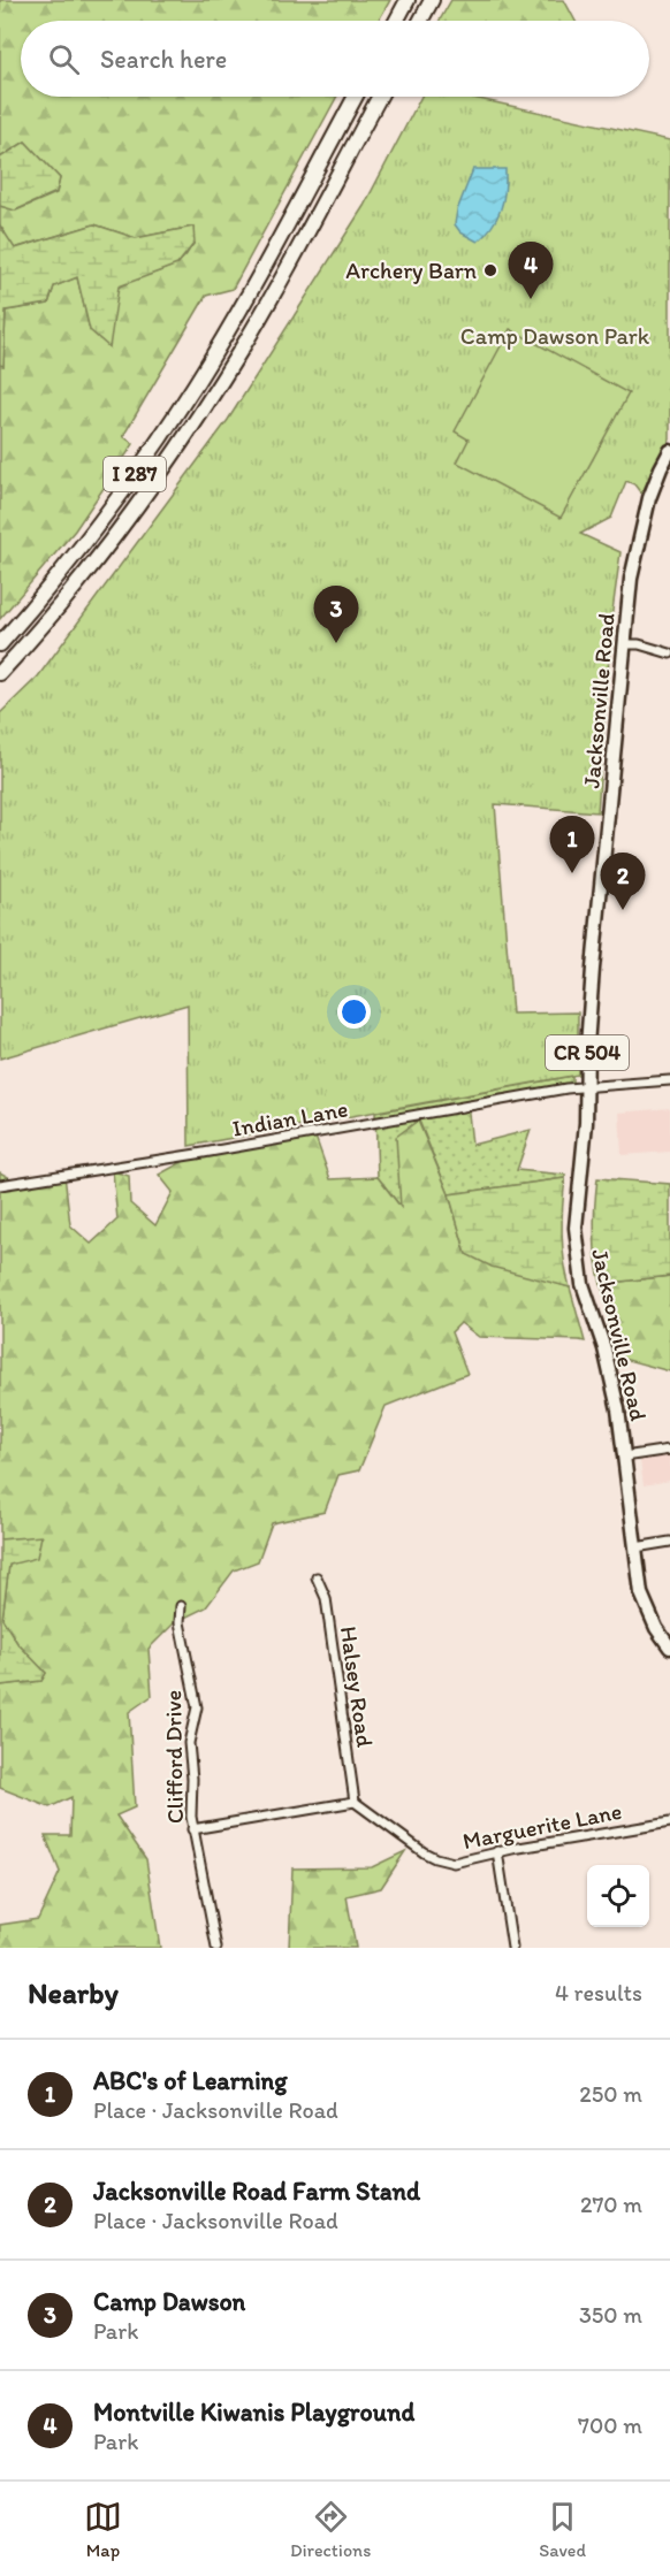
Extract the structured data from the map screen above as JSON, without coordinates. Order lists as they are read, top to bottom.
{
  "streets": {
    "highway": ["I 287"],
    "main road": ["Jacksonville Road", "CR 504"],
    "street": [
      "Indian Lane",
      "Halsey Road",
      "Clifford Drive",
      "Marguerite Lane"
    ]
  },
  "crossings": [
    ["Jacksonville Road", "Indian Lane"],
    ["Halsey Road", "Marguerite Lane"]
  ],
  "parks": ["Camp Dawson Park"],
  "places": ["Archery Barn"],
  "page": {
    "search": "Search here",
    "pins": [
      "4",
      "3",
      "1",
      "2"
    ],
    "heading": ["Nearby", "4 results"],
    "list": [
      {
        "mark": "1",
        "name": "ABC's of Learning",
        "note": "Place · Jacksonville Road",
        "value": "250 m"
      },
      {
        "mark": "2",
        "name": "Jacksonville Road Farm Stand",
        "note": "Place · Jacksonville Road",
        "value": "270 m"
      },
      {
        "mark": "3",
        "name": "Camp Dawson",
        "note": "Park",
        "value": "350 m"
      },
      {
        "mark": "4",
        "name": "Montville Kiwanis Playground",
        "note": "Park",
        "value": "700 m"
      }
    ],
    "nav": ["Map", "Directions", "Saved"]
  }
}
